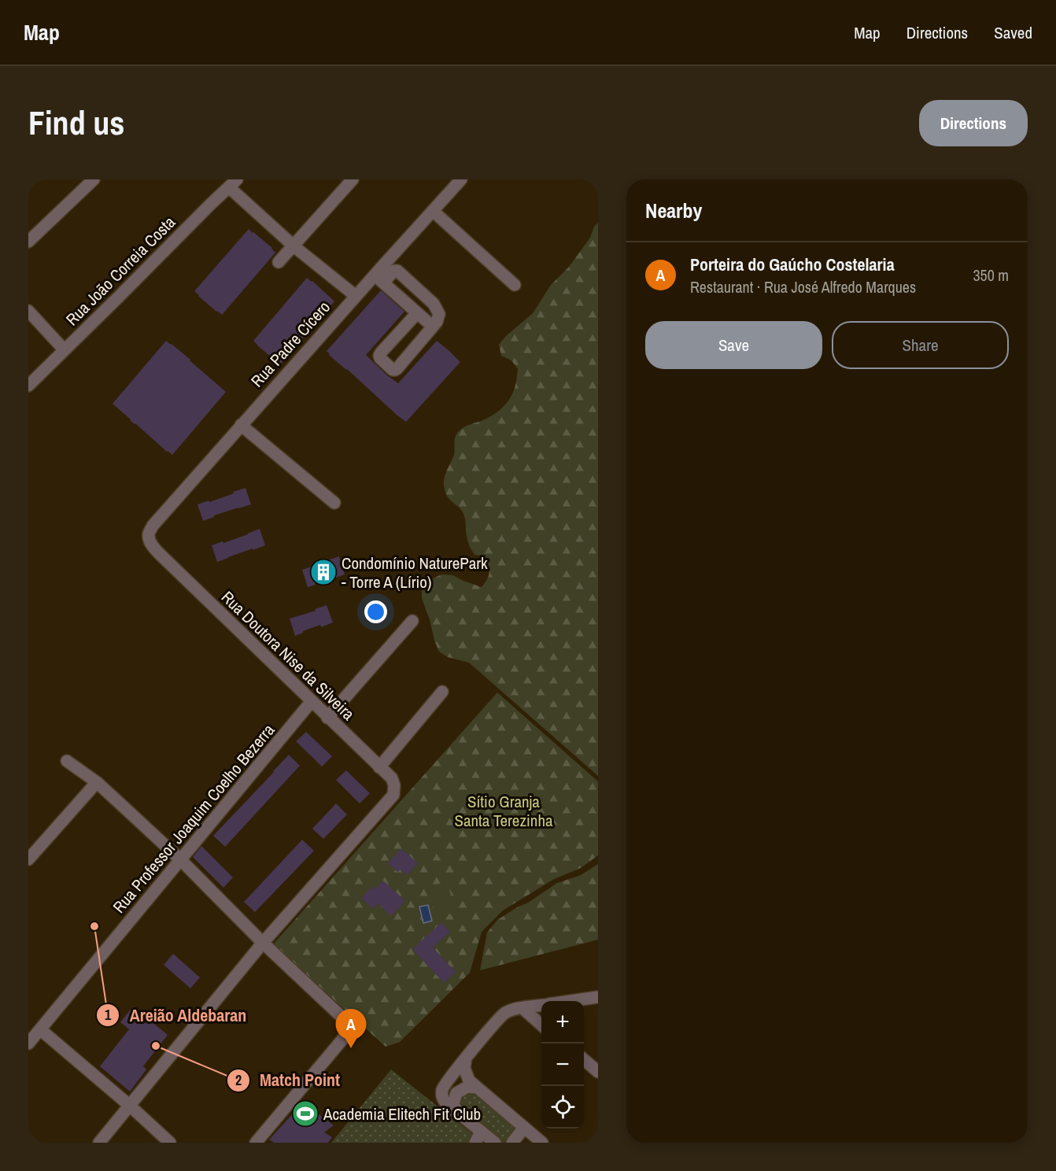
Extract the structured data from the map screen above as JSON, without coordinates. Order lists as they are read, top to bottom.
{
  "streets": {
    "street": [
      "Rua João Correia Costa",
      "Rua Padre Cícero",
      "Rua Doutora Nise da Silveira",
      "Rua Professor Joaquim Coelho Bezerra"
    ]
  },
  "crossings": [
    ["Rua Padre Cícero", "Rua Doutora Nise da Silveira"],
    ["Rua Doutora Nise da Silveira", "Rua Professor Joaquim Coelho Bezerra"]
  ],
  "parks": ["Sítio Granja Santa Terezinha"],
  "places": {
    "building": ["Condomínio NaturePark - Torre A (Lírio)"],
    "other": ["Areião Aldebaran", "Match Point"],
    "sports": ["Academia Elitech Fit Club"]
  },
  "page": {
    "header": "Map",
    "nav": ["Map", "Directions", "Saved"],
    "buttons": [
      "Directions",
      ["Save", "Share"]
    ],
    "title": "Find us",
    "heading": "Nearby",
    "list": [
      {
        "mark": "A",
        "name": "Porteira do Gaúcho Costelaria",
        "note": "Restaurant · Rua José Alfredo Marques",
        "value": "350 m"
      }
    ],
    "map_buttons": ["+", "−"],
    "pins": "A"
  }
}
